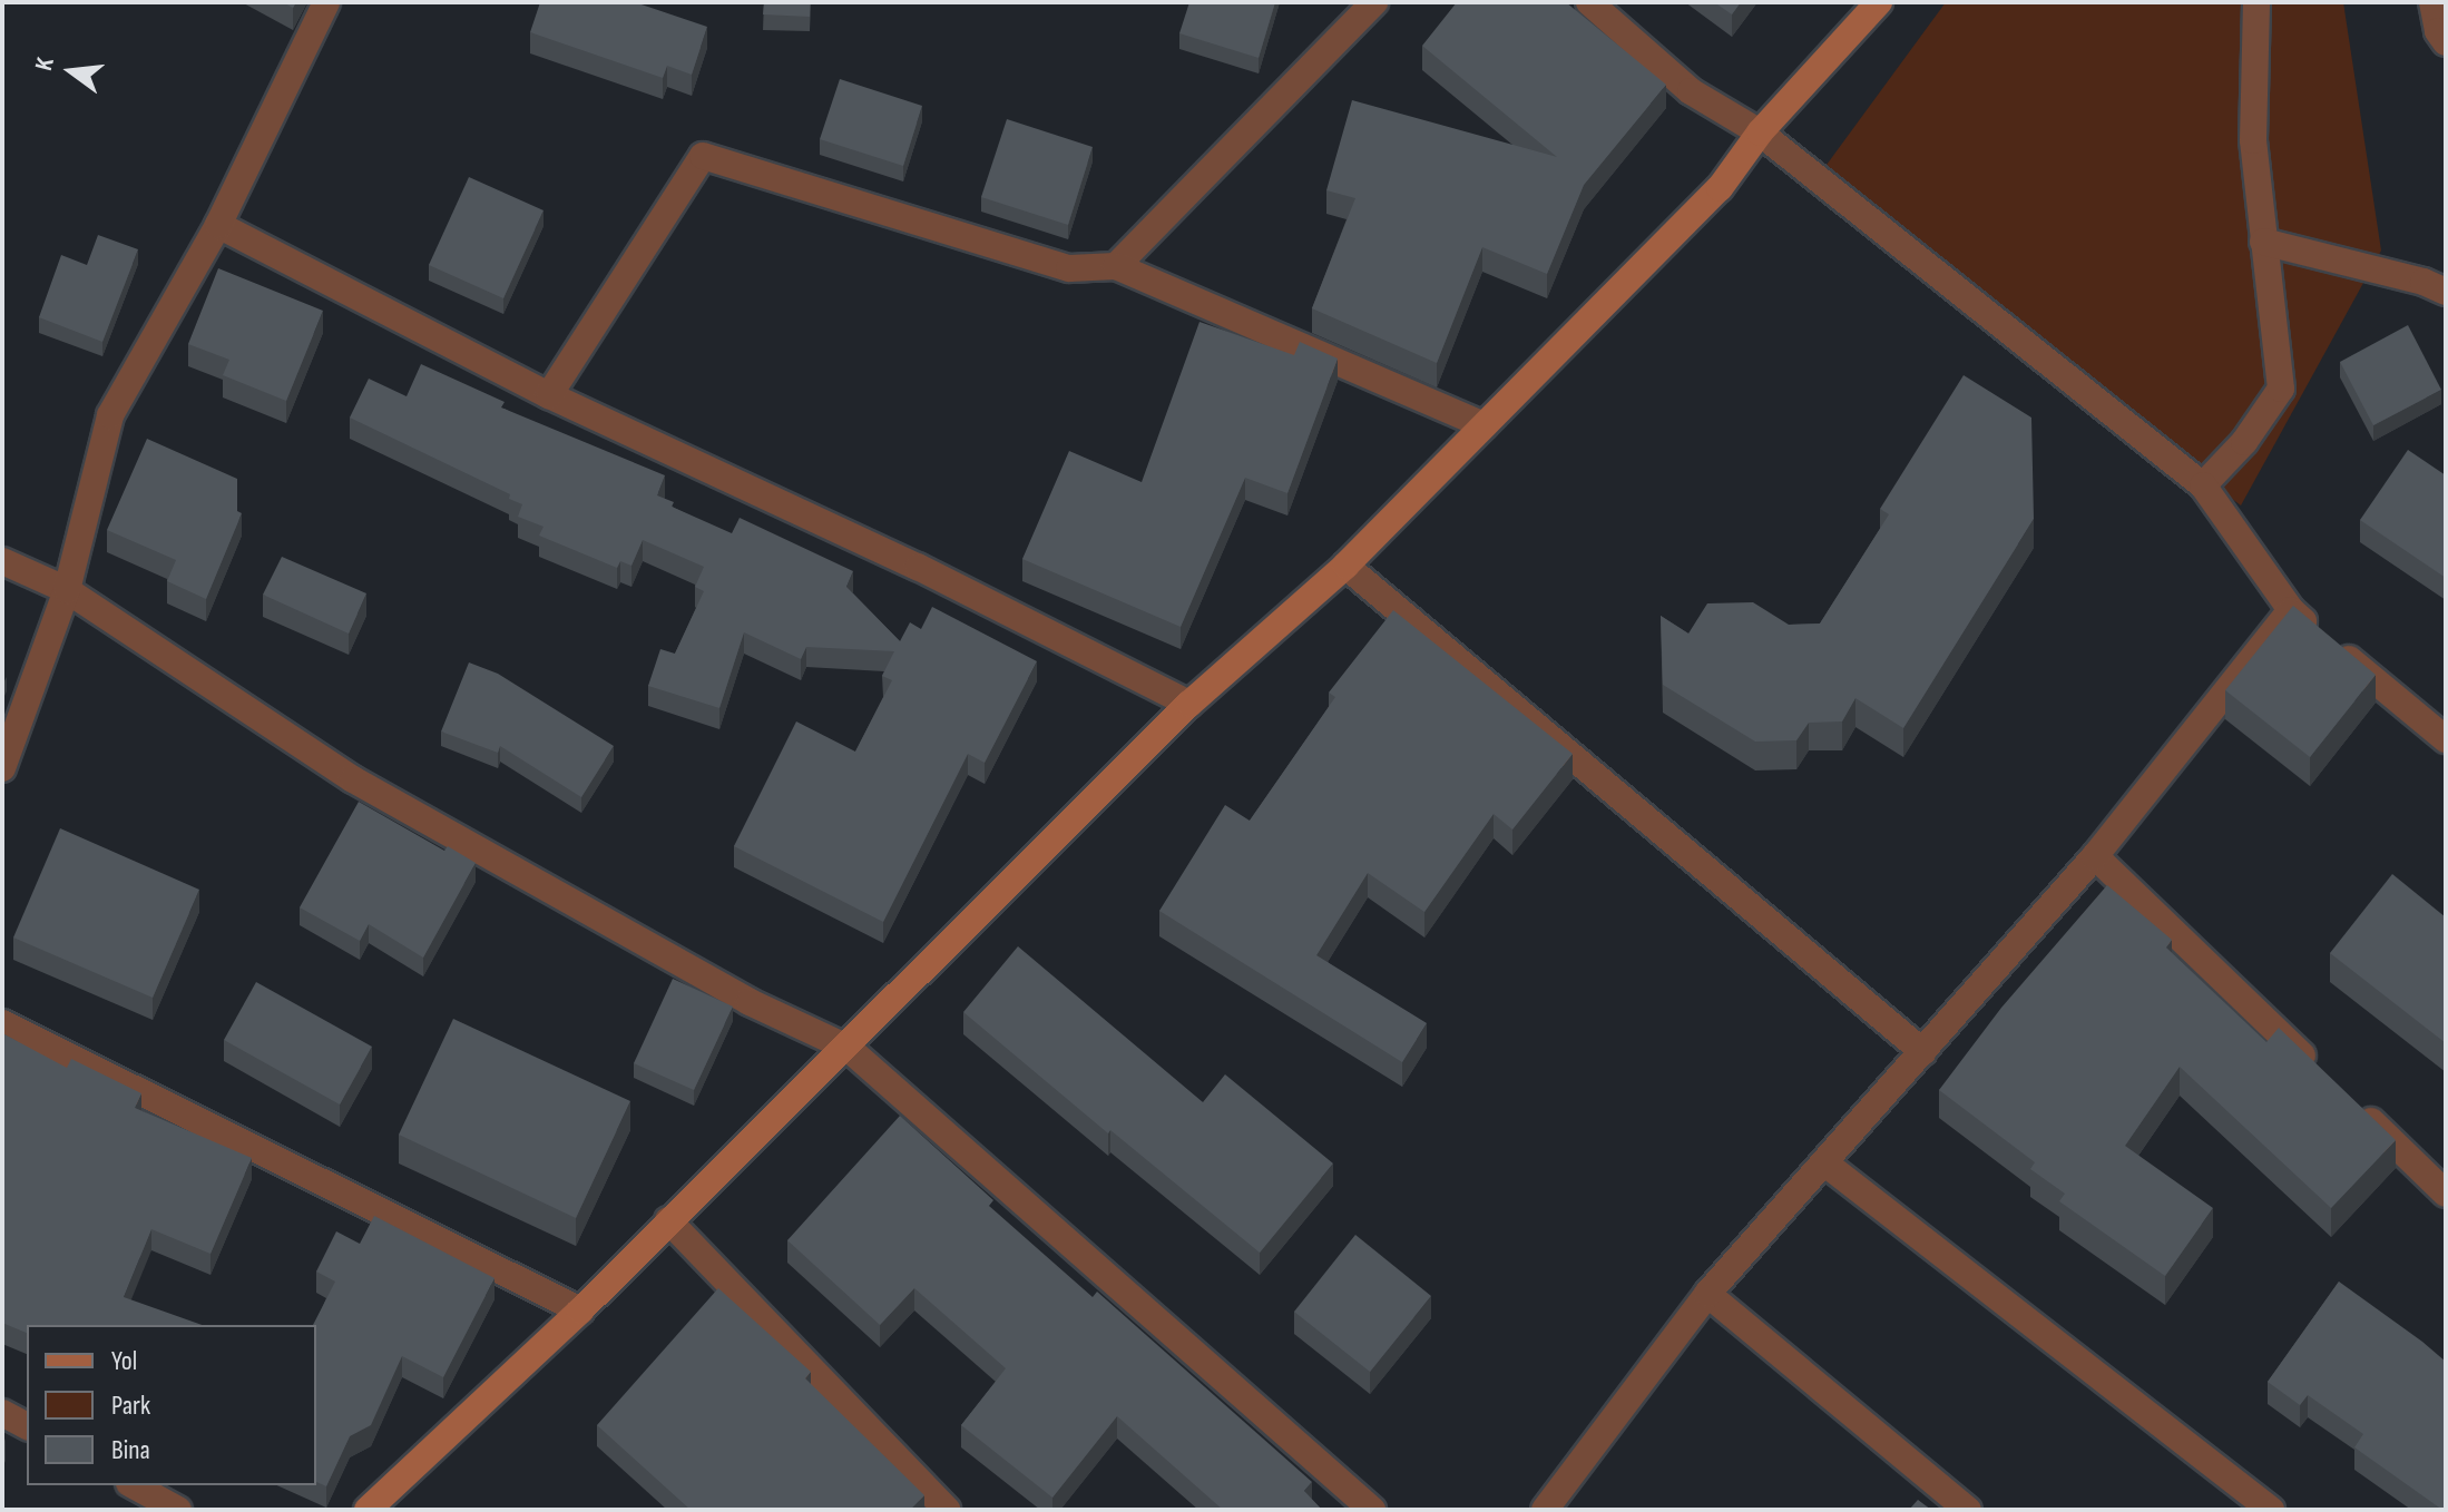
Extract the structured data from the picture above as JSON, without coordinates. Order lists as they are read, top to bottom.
{
  "legend": ["Yol", "Park", "Bina"],
  "north": "left"
}
